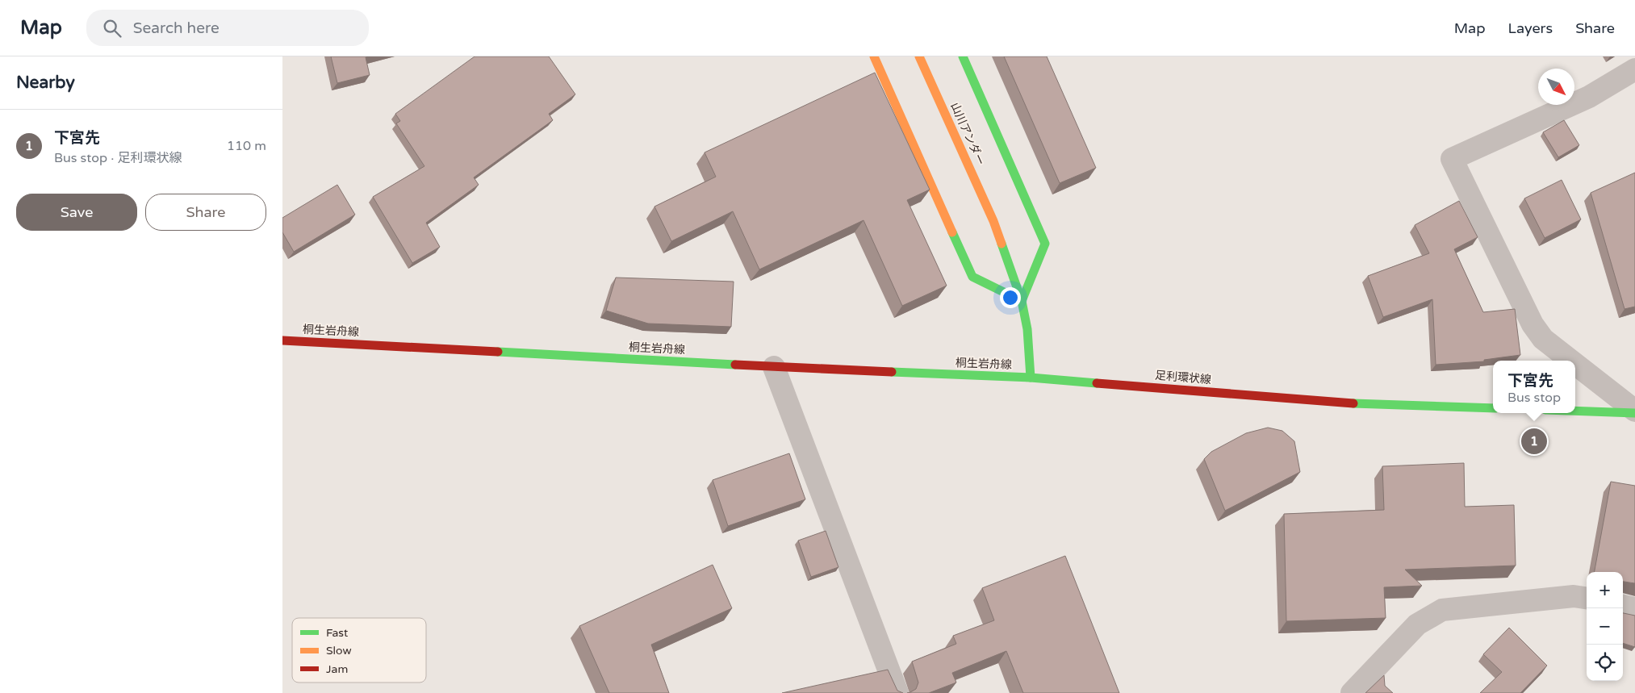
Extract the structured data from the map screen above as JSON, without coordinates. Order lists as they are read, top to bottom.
{
  "streets": {
    "main road": ["山川アンダー", "桐生岩舟線", "足利環状線"]
  },
  "crossings": [
    ["桐生岩舟線", "足利環状線"]
  ],
  "legend": ["Fast", "Slow", "Jam"],
  "north": "bottom right",
  "page": {
    "header": "Map",
    "search": "Search here",
    "nav": ["Map", "Layers", "Share"],
    "heading": "Nearby",
    "list": [
      {
        "mark": "1",
        "name": "下宮先",
        "note": "Bus stop · 足利環状線",
        "value": "110 m"
      }
    ],
    "buttons": ["Save", "Share"],
    "popup": ["下宮先", "Bus stop"],
    "pins": "1",
    "map_buttons": ["+", "−"]
  }
}
